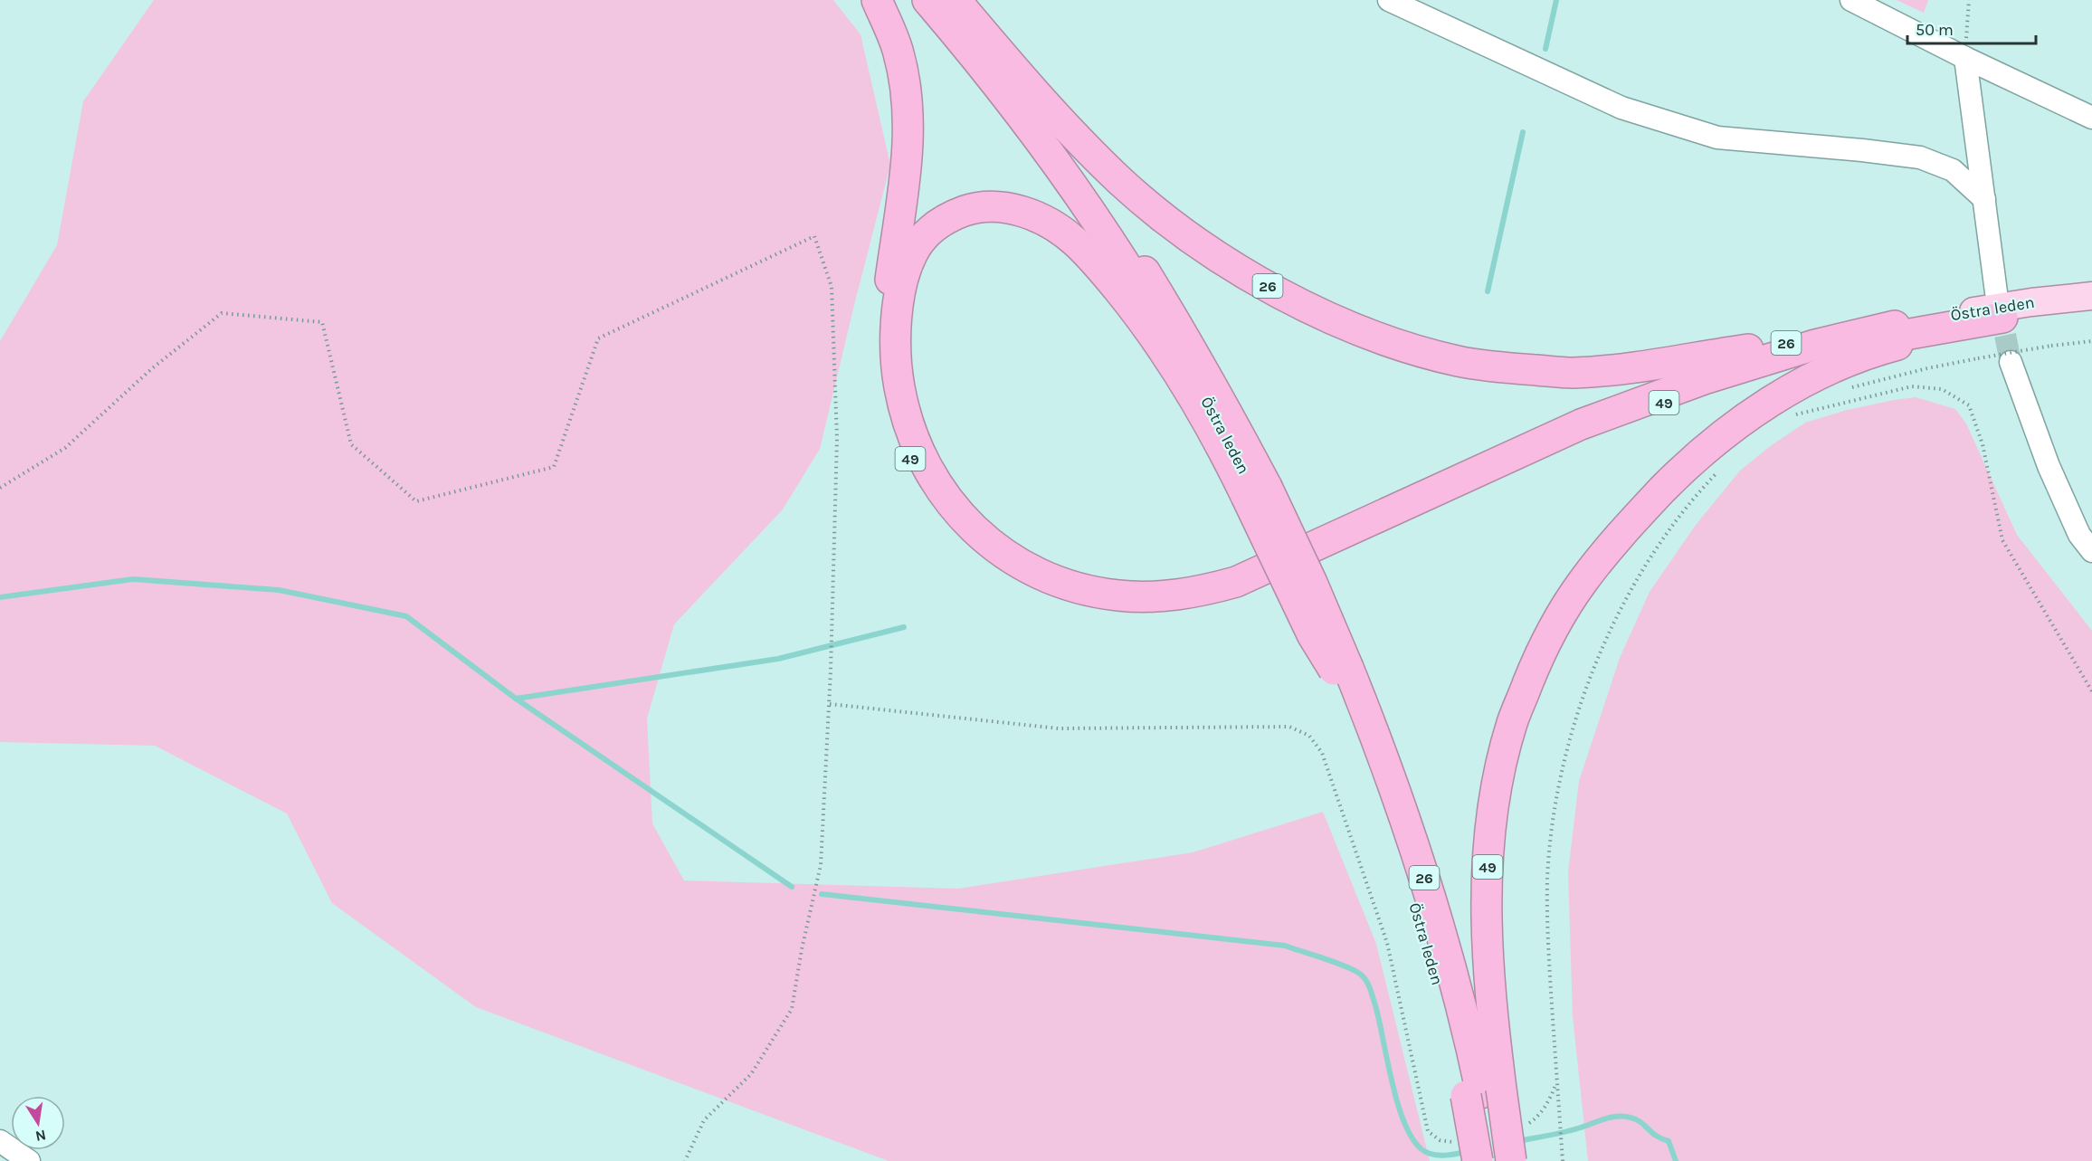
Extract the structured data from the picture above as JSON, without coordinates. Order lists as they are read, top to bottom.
{
  "streets": {
    "highway": ["26", "Östra leden", "49"]
  },
  "crossings": [
    ["26", "Östra leden"],
    ["26", "49"],
    ["Östra leden", "49"]
  ],
  "scale_bar": "50 m",
  "north": "bottom"
}
